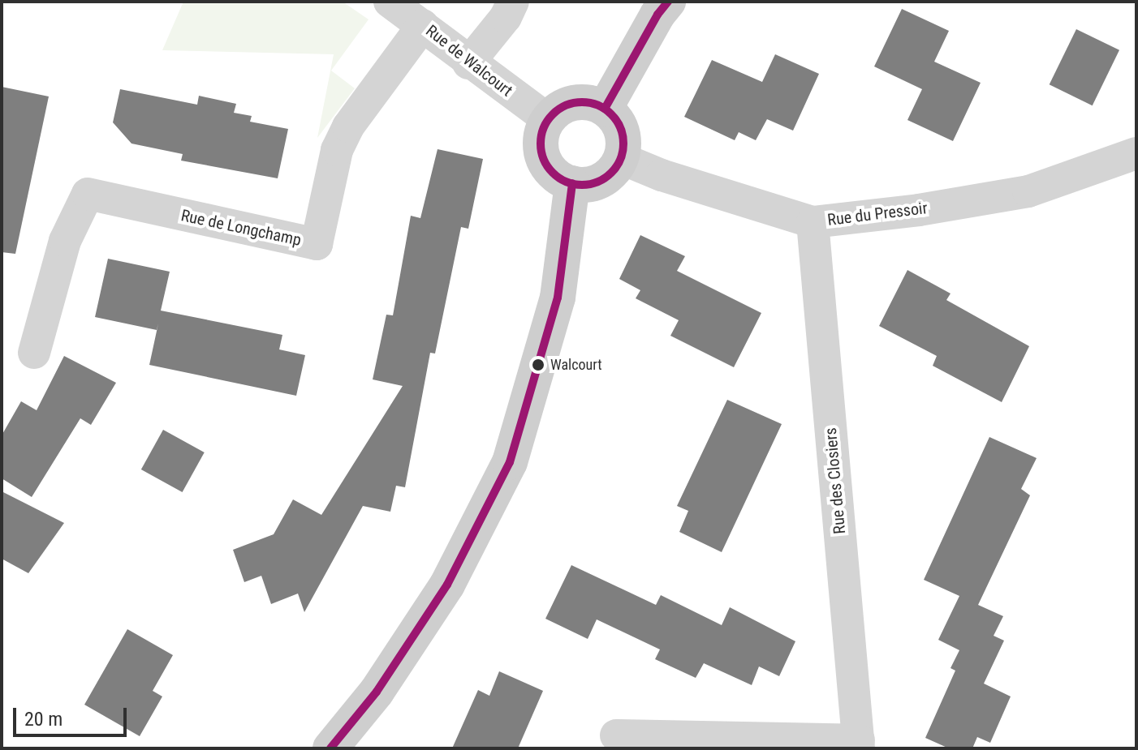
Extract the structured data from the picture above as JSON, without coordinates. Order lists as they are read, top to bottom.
{
  "streets": {
    "street": [
      "Rue de Walcourt",
      "Rue du Pressoir",
      "Rue de Longchamp",
      "Rue des Closiers"
    ]
  },
  "crossings": [
    ["Rue de Walcourt", "Rue du Pressoir"],
    ["Rue de Walcourt", "Rue de Longchamp"],
    ["Rue du Pressoir", "Rue des Closiers"]
  ],
  "places": ["Walcourt"],
  "scale_bar": "20 m"
}
